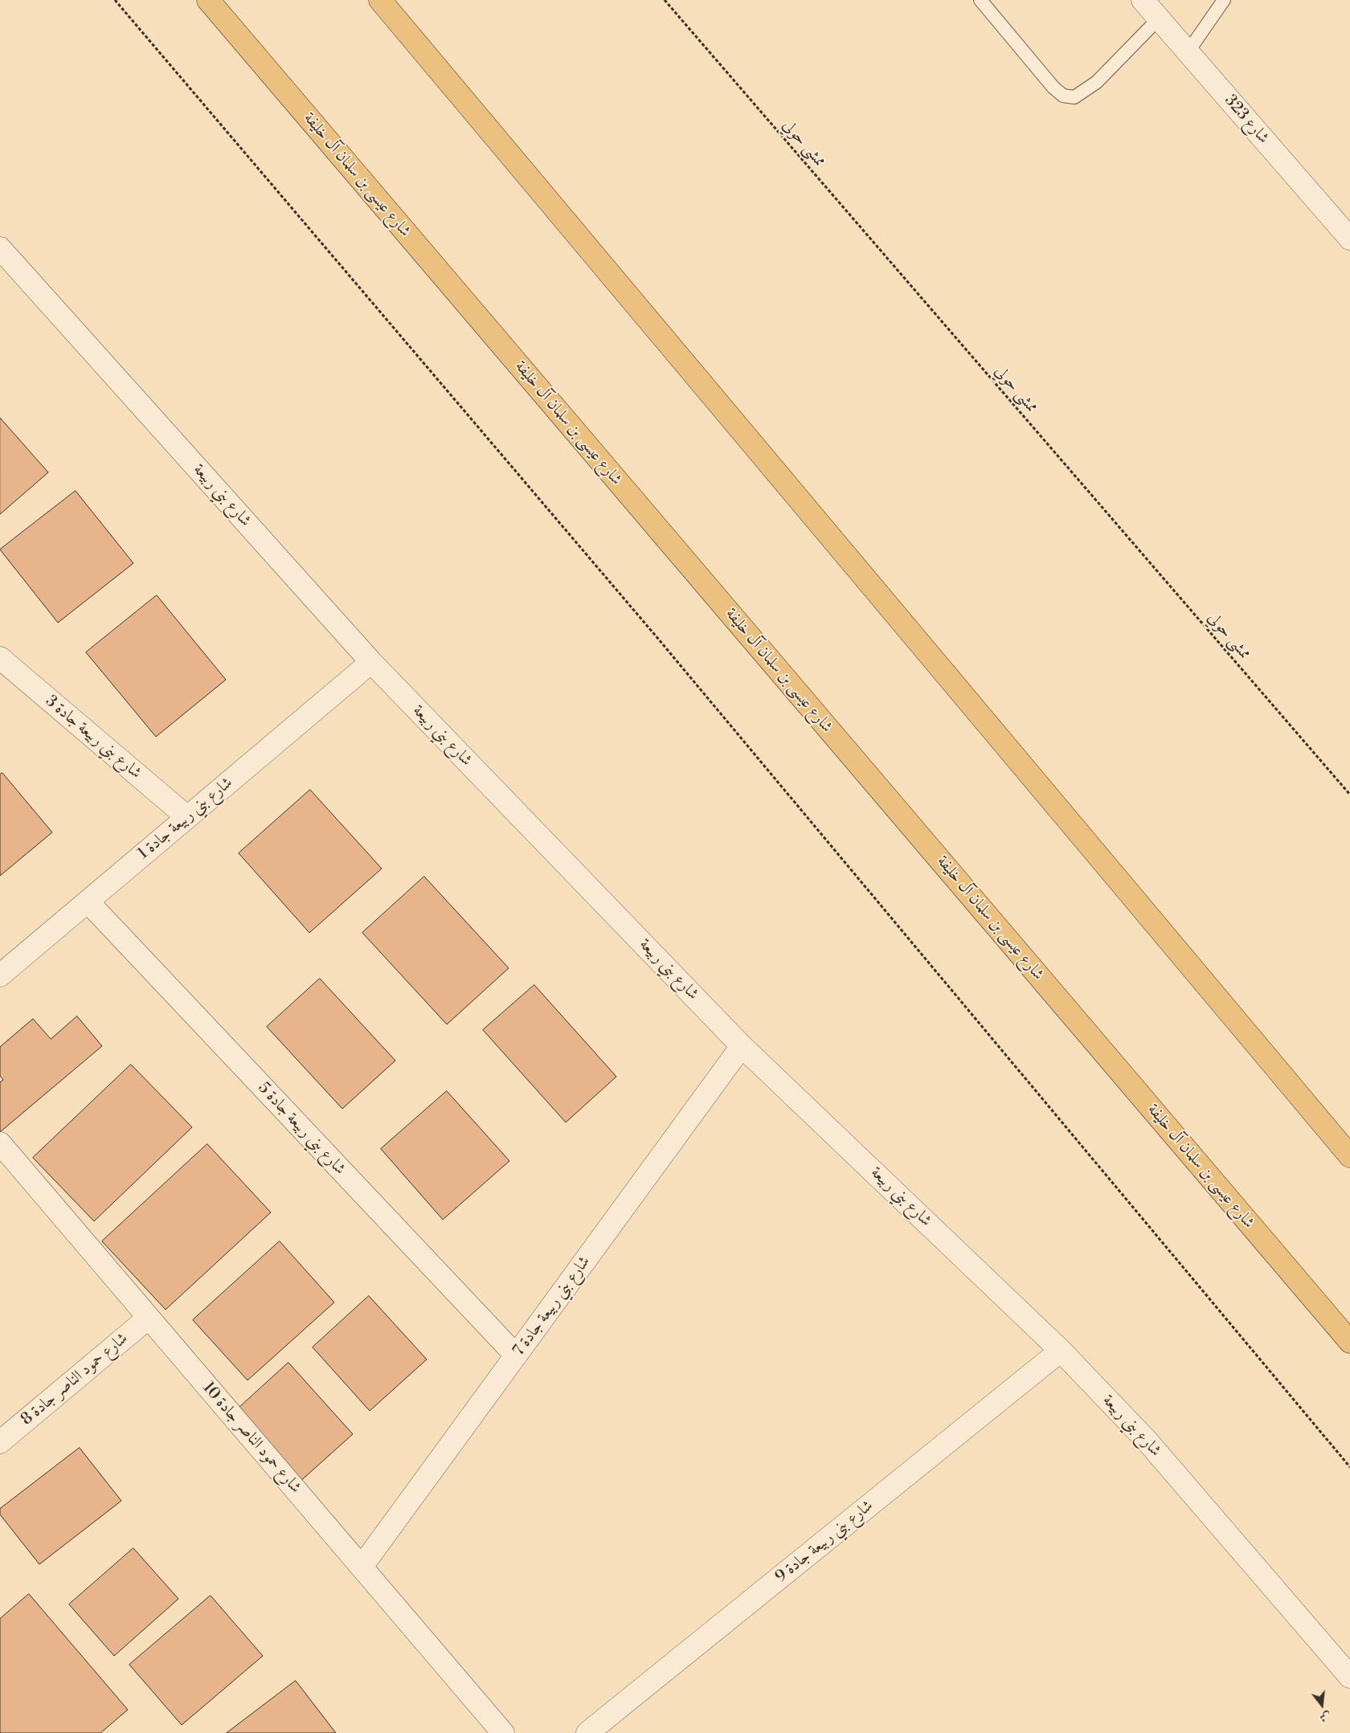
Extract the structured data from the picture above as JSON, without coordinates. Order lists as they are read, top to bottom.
{
  "streets": {
    "highway": ["شارع عيسى بن سلمان آل خليفة"],
    "street": [
      "شارع 323",
      "شارع بني ربيعة",
      "شارع بني ربيعة جادة 3",
      "شارع بني ربيعة جادة 1",
      "شارع بني ربيعة جادة 5",
      "شارع بني ربيعة جادة 7",
      "شارع حمود الناصر جادة 8",
      "شارع حمود الناصر جادة 10",
      "شارع بني ربيعة جادة 9"
    ],
    "path": ["ممشى حولي"]
  },
  "crossings": [
    ["شارع بني ربيعة", "شارع بني ربيعة جادة 1"],
    ["شارع بني ربيعة", "شارع بني ربيعة جادة 7"],
    ["شارع بني ربيعة", "شارع بني ربيعة جادة 9"],
    ["شارع بني ربيعة جادة 3", "شارع بني ربيعة جادة 1"],
    ["شارع بني ربيعة جادة 1", "شارع بني ربيعة جادة 5"],
    ["شارع بني ربيعة جادة 5", "شارع بني ربيعة جادة 7"],
    ["شارع بني ربيعة جادة 7", "شارع حمود الناصر جادة 10"],
    ["شارع حمود الناصر جادة 8", "شارع حمود الناصر جادة 10"]
  ],
  "north": "bottom"
}
